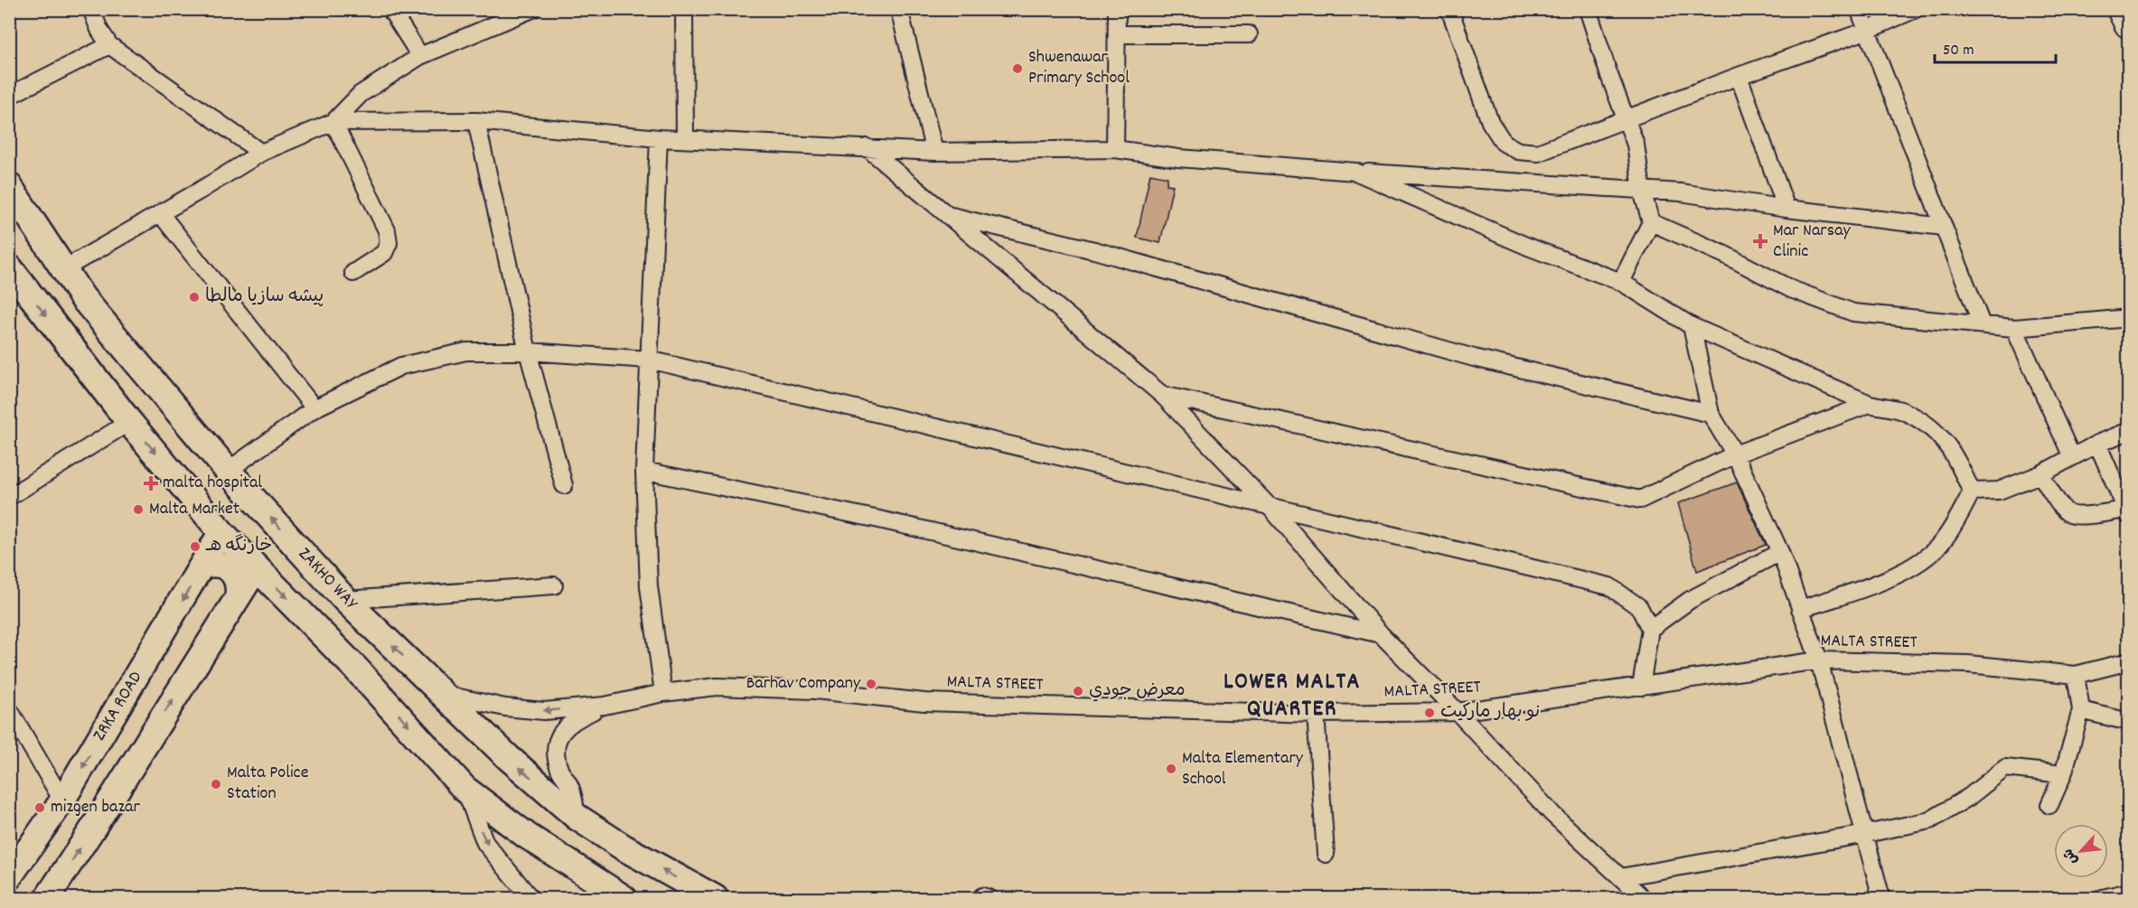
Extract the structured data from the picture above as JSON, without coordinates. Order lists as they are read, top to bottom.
{
  "streets": {
    "highway": ["ZAKHO WAY"],
    "main road": ["ZRKA ROAD"],
    "street": ["MALTA STREET"]
  },
  "crossings": [
    ["ZAKHO WAY", "MALTA STREET"]
  ],
  "districts": ["LOWER MALTA QUARTER"],
  "places": {
    "other": [
      "Shwenawar Primary School",
      "پيشه سازيا مالطا",
      "Malta Market",
      "خارنگه هـ",
      "Barhav Company",
      "معرض جودي",
      "نو بهار ماركيت",
      "Malta Elementary School",
      "Malta Police Station",
      "mizgen bazar"
    ],
    "health": ["Mar Narsay Clinic", "malta hospital"]
  },
  "scale_bar": "50 m",
  "north": "bottom left"
}
